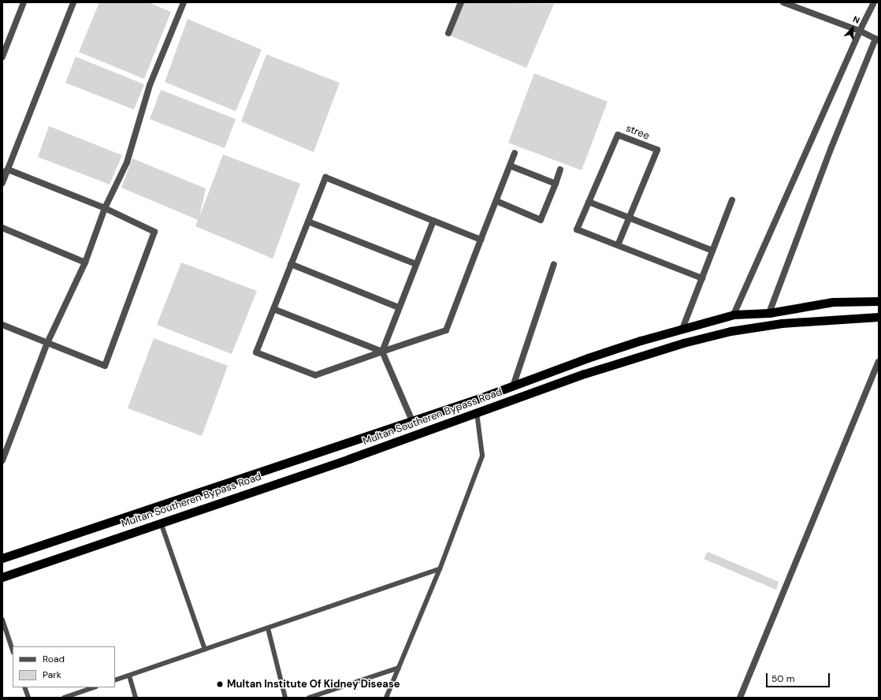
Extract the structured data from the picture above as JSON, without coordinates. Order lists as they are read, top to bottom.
{
  "streets": {
    "highway": ["Multan Southeren Bypass Road"],
    "street": ["stree"]
  },
  "places": ["Multan Institute Of Kidney Disease"],
  "legend": ["Road", "Park"],
  "scale_bar": "50 m",
  "north": "top right"
}
